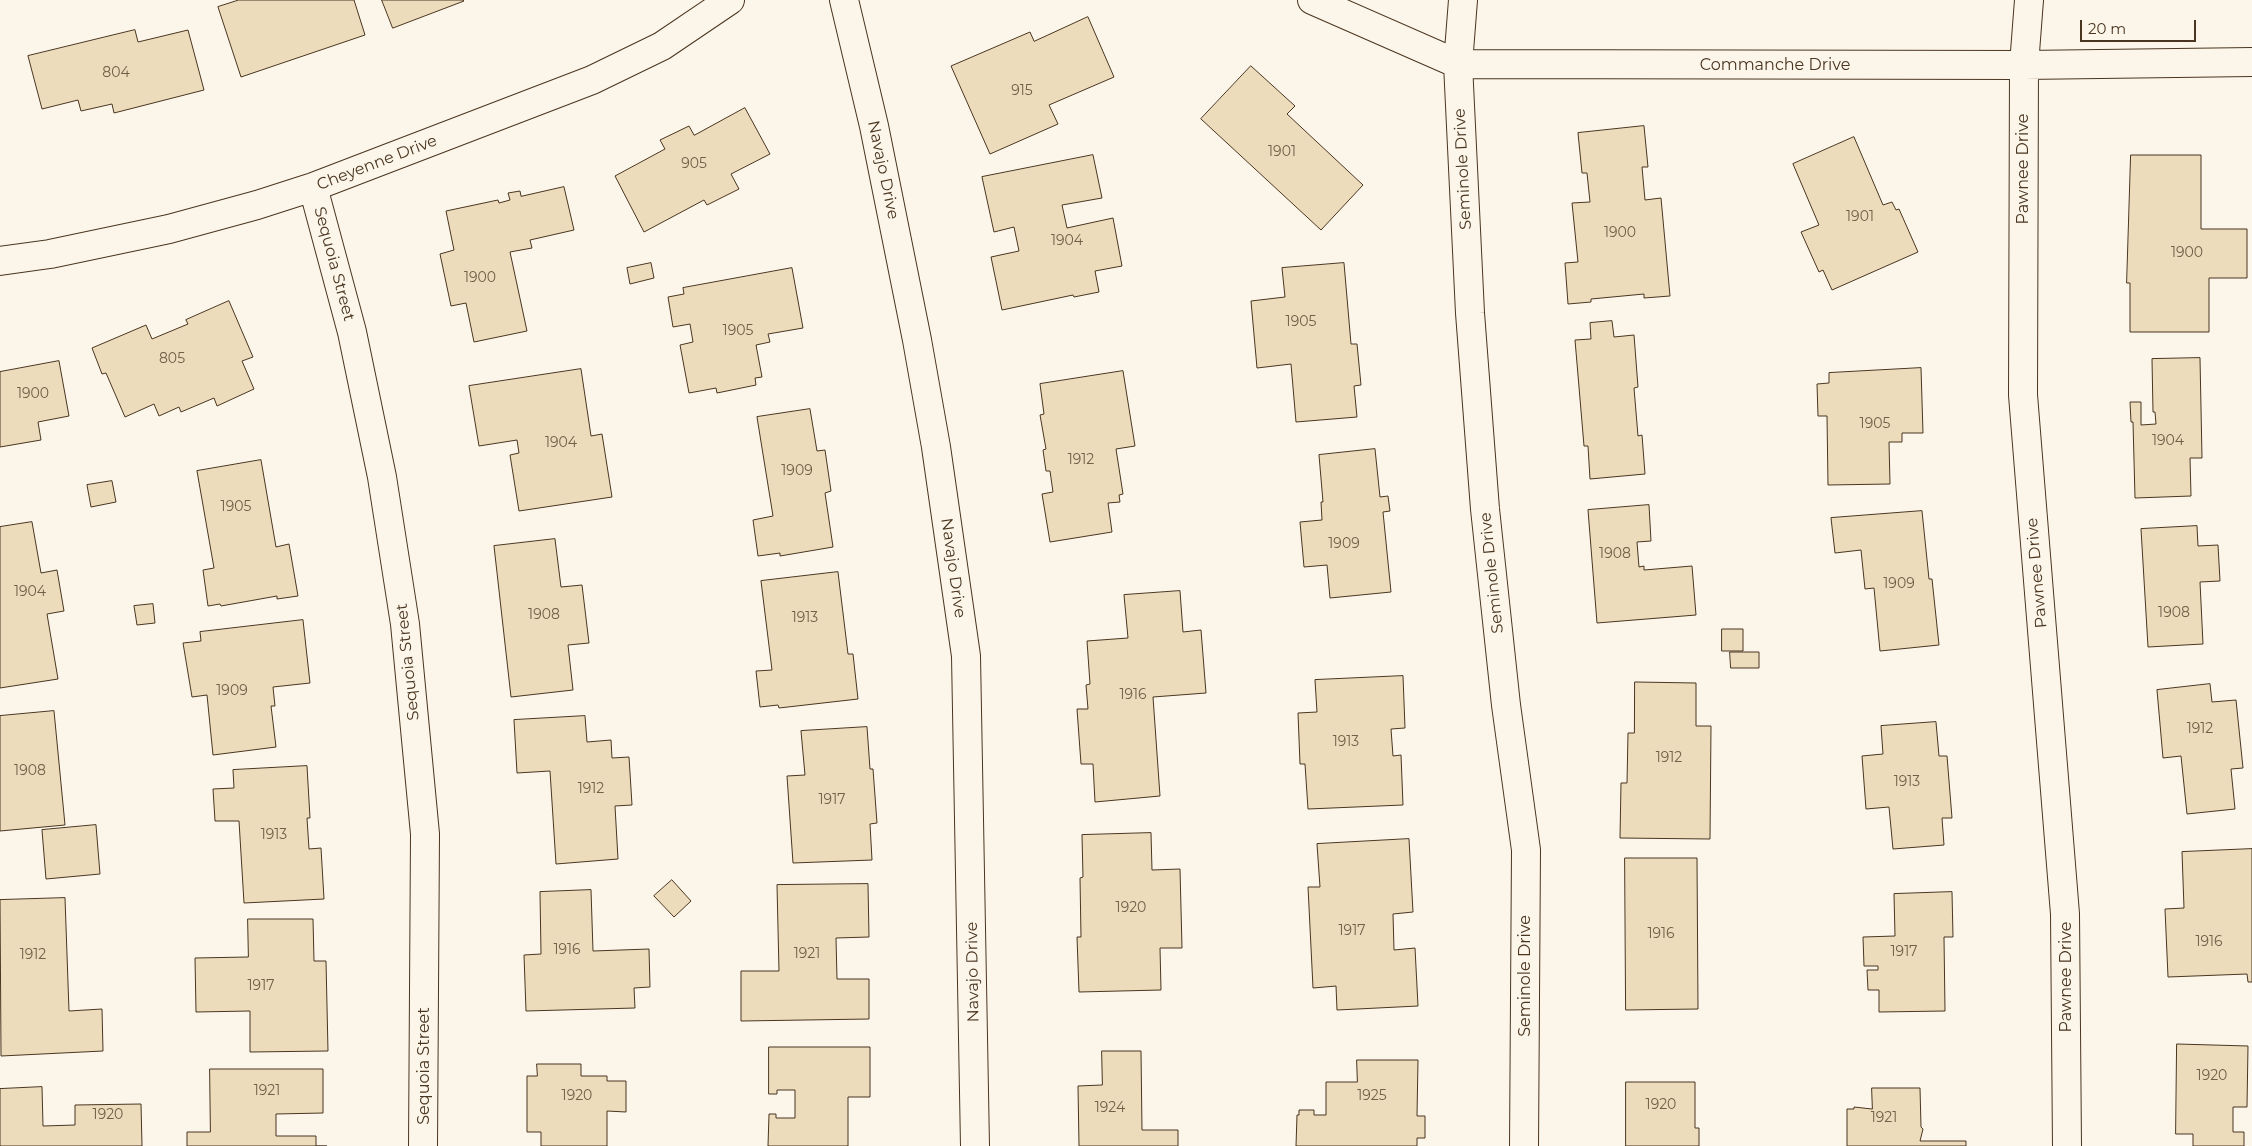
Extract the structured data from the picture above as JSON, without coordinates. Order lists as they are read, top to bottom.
{
  "streets": {
    "street": [
      "Commanche Drive",
      "Cheyenne Drive",
      "Seminole Drive",
      "Pawnee Drive",
      "Navajo Drive",
      "Sequoia Street"
    ]
  },
  "crossings": [
    ["Commanche Drive", "Seminole Drive"],
    ["Commanche Drive", "Pawnee Drive"],
    ["Cheyenne Drive", "Sequoia Street"]
  ],
  "house_numbers": [
    "804",
    "915",
    "1901",
    "905",
    "1901",
    "1900",
    "1904",
    "1900",
    "1900",
    "1905",
    "1905",
    "805",
    "1900",
    "1905",
    "1904",
    "1904",
    "1912",
    "1909",
    "1905",
    "1909",
    "1908",
    "1909",
    "1904",
    "1908",
    "1908",
    "1913",
    "1909",
    "1916",
    "1912",
    "1913",
    "1912",
    "1908",
    "1913",
    "1912",
    "1917",
    "1913",
    "1920",
    "1917",
    "1916",
    "1916",
    "1916",
    "1917",
    "1921",
    "1912",
    "1917",
    "1920",
    "1921",
    "1920",
    "1925",
    "1920",
    "1924",
    "1920",
    "1921"
  ],
  "scale_bar": "20 m"
}
